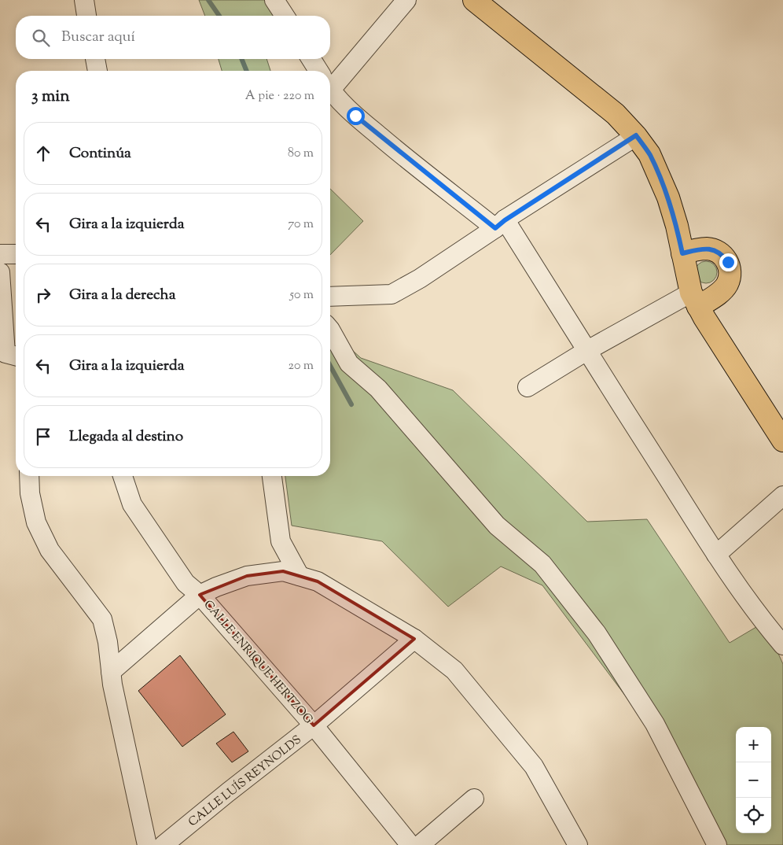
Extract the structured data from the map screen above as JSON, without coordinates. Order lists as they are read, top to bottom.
{
  "streets": {
    "street": ["CALLE ENRIQUE HERTZOG", "CALLE LUÍS REYNOLDS"]
  },
  "crossings": [
    ["CALLE ENRIQUE HERTZOG", "CALLE LUÍS REYNOLDS"]
  ],
  "page": {
    "search": "Buscar aquí",
    "heading": ["3 min", "A pie · 220 m"],
    "list": [
      ["Continúa", "80 m"],
      ["Gira a la izquierda", "70 m"],
      ["Gira a la derecha", "50 m"],
      ["Gira a la izquierda", "20 m"],
      "Llegada al destino"
    ],
    "map_buttons": ["+", "−"]
  }
}
